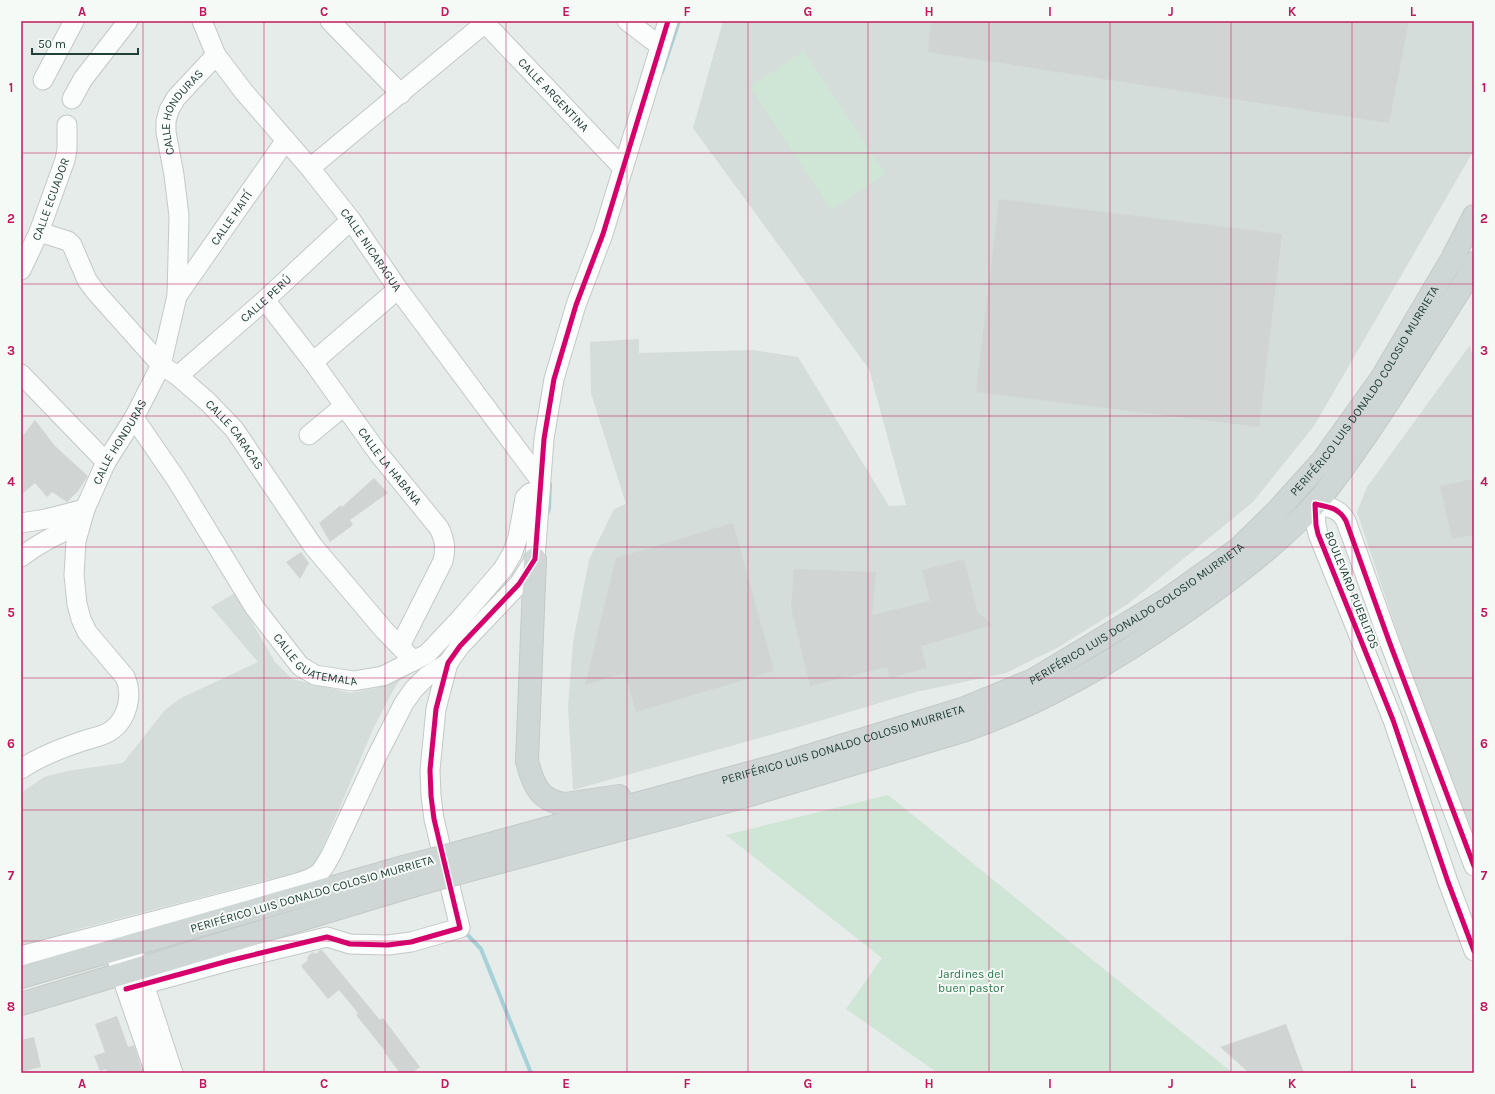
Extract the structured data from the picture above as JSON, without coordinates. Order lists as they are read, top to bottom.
{
  "streets": {
    "main road": ["PERIFÉRICO LUIS DONALDO COLOSIO MURRIETA"],
    "street": [
      "CALLE ARGENTINA",
      "CALLE HONDURAS",
      "CALLE ECUADOR",
      "CALLE HAITÍ",
      "CALLE NICARAGUA",
      "CALLE PERÚ",
      "CALLE CARACAS",
      "CALLE LA HABANA",
      "BOULEVARD PUEBLITOS",
      "CALLE GUATEMALA"
    ]
  },
  "crossings": [
    ["CALLE HONDURAS", "CALLE HAITÍ"],
    ["CALLE HONDURAS", "CALLE NICARAGUA"],
    ["CALLE HONDURAS", "CALLE CARACAS"],
    ["CALLE HONDURAS", "CALLE GUATEMALA"],
    ["CALLE ECUADOR", "CALLE CARACAS"],
    ["CALLE HAITÍ", "CALLE NICARAGUA"],
    ["CALLE NICARAGUA", "CALLE PERÚ"],
    ["CALLE NICARAGUA", "CALLE GUATEMALA"],
    ["CALLE PERÚ", "CALLE CARACAS"],
    ["CALLE PERÚ", "CALLE LA HABANA"],
    ["PERIFÉRICO LUIS DONALDO COLOSIO MURRIETA", "BOULEVARD PUEBLITOS"],
    ["CALLE CARACAS", "CALLE LA HABANA"],
    ["CALLE CARACAS", "CALLE GUATEMALA"]
  ],
  "parks": ["Jardines del buen pastor"],
  "scale_bar": "50 m",
  "grid": {
    "columns": [
      "A",
      "B",
      "C",
      "D",
      "E",
      "F",
      "G",
      "H",
      "I",
      "J",
      "K",
      "L"
    ],
    "rows": [
      "1",
      "2",
      "3",
      "4",
      "5",
      "6",
      "7",
      "8"
    ]
  }
}
